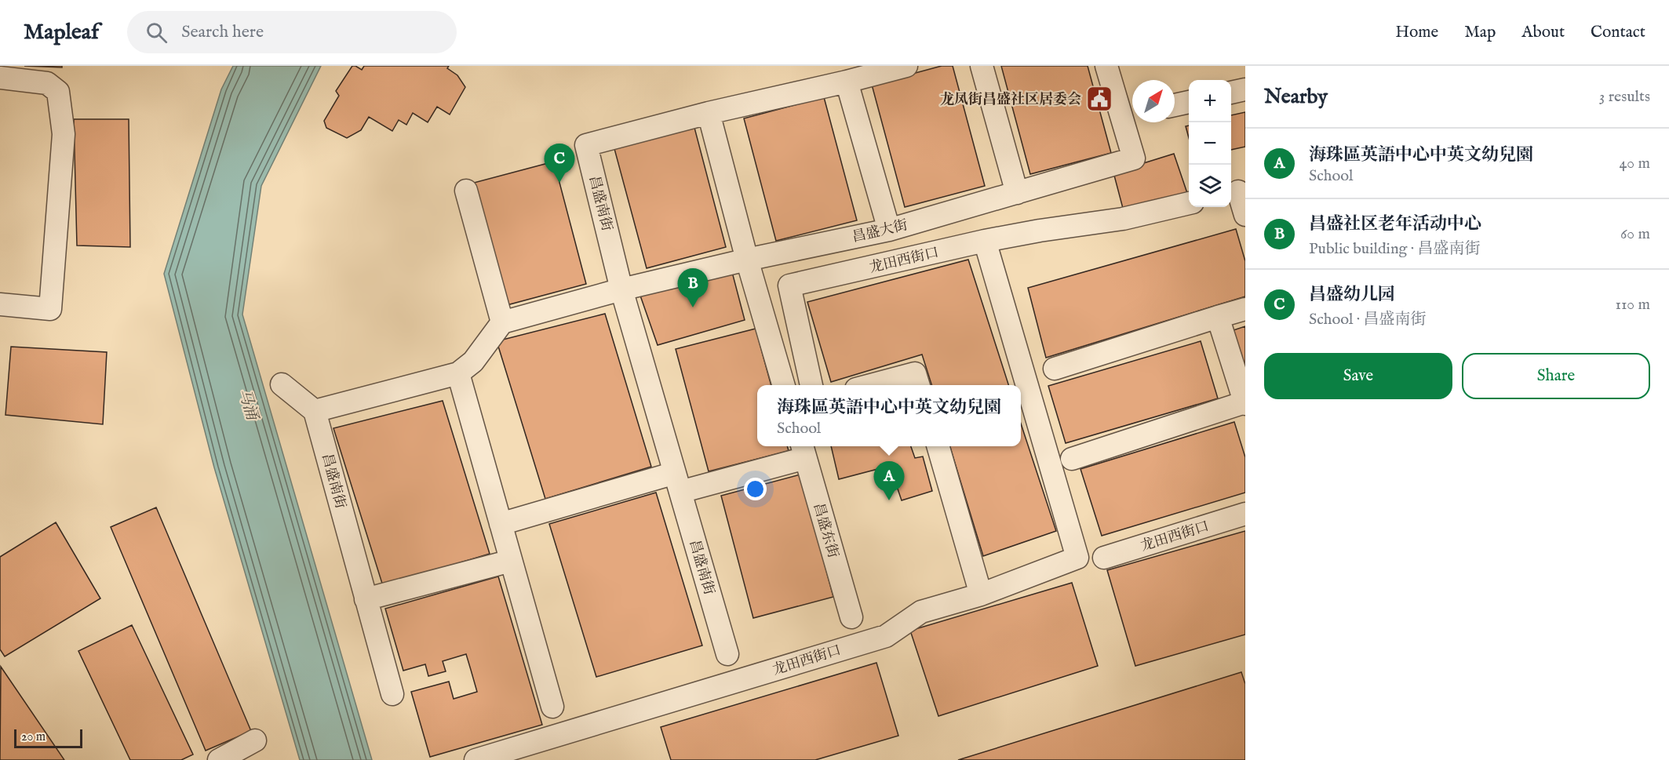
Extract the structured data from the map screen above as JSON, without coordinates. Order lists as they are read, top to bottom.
{
  "streets": {
    "street": [
      "昌盛南街",
      "昌盛大街",
      "龙田西街口",
      "昌盛东街"
    ]
  },
  "crossings": [
    ["昌盛南街", "昌盛大街"]
  ],
  "water": ["马涌"],
  "places": {
    "public building": ["龙凤街昌盛社区居委会"]
  },
  "scale_bar": "20 m",
  "north": "top right",
  "page": {
    "header": "Mapleaf",
    "search": "Search here",
    "nav": [
      "Home",
      "Map",
      "About",
      "Contact"
    ],
    "heading": ["Nearby", "3 results"],
    "map_buttons": ["+", "−"],
    "list": [
      {
        "mark": "A",
        "name": "海珠區英語中心中英文幼兒園",
        "note": "School",
        "value": "40 m"
      },
      {
        "mark": "B",
        "name": "昌盛社区老年活动中心",
        "note": "Public building · 昌盛南街",
        "value": "60 m"
      },
      {
        "mark": "C",
        "name": "昌盛幼儿园",
        "note": "School · 昌盛南街",
        "value": "110 m"
      }
    ],
    "pins": ["C", "B", "A"],
    "buttons": ["Save", "Share"],
    "popup": ["海珠區英語中心中英文幼兒園", "School"],
    "scale": "20 m"
  }
}
